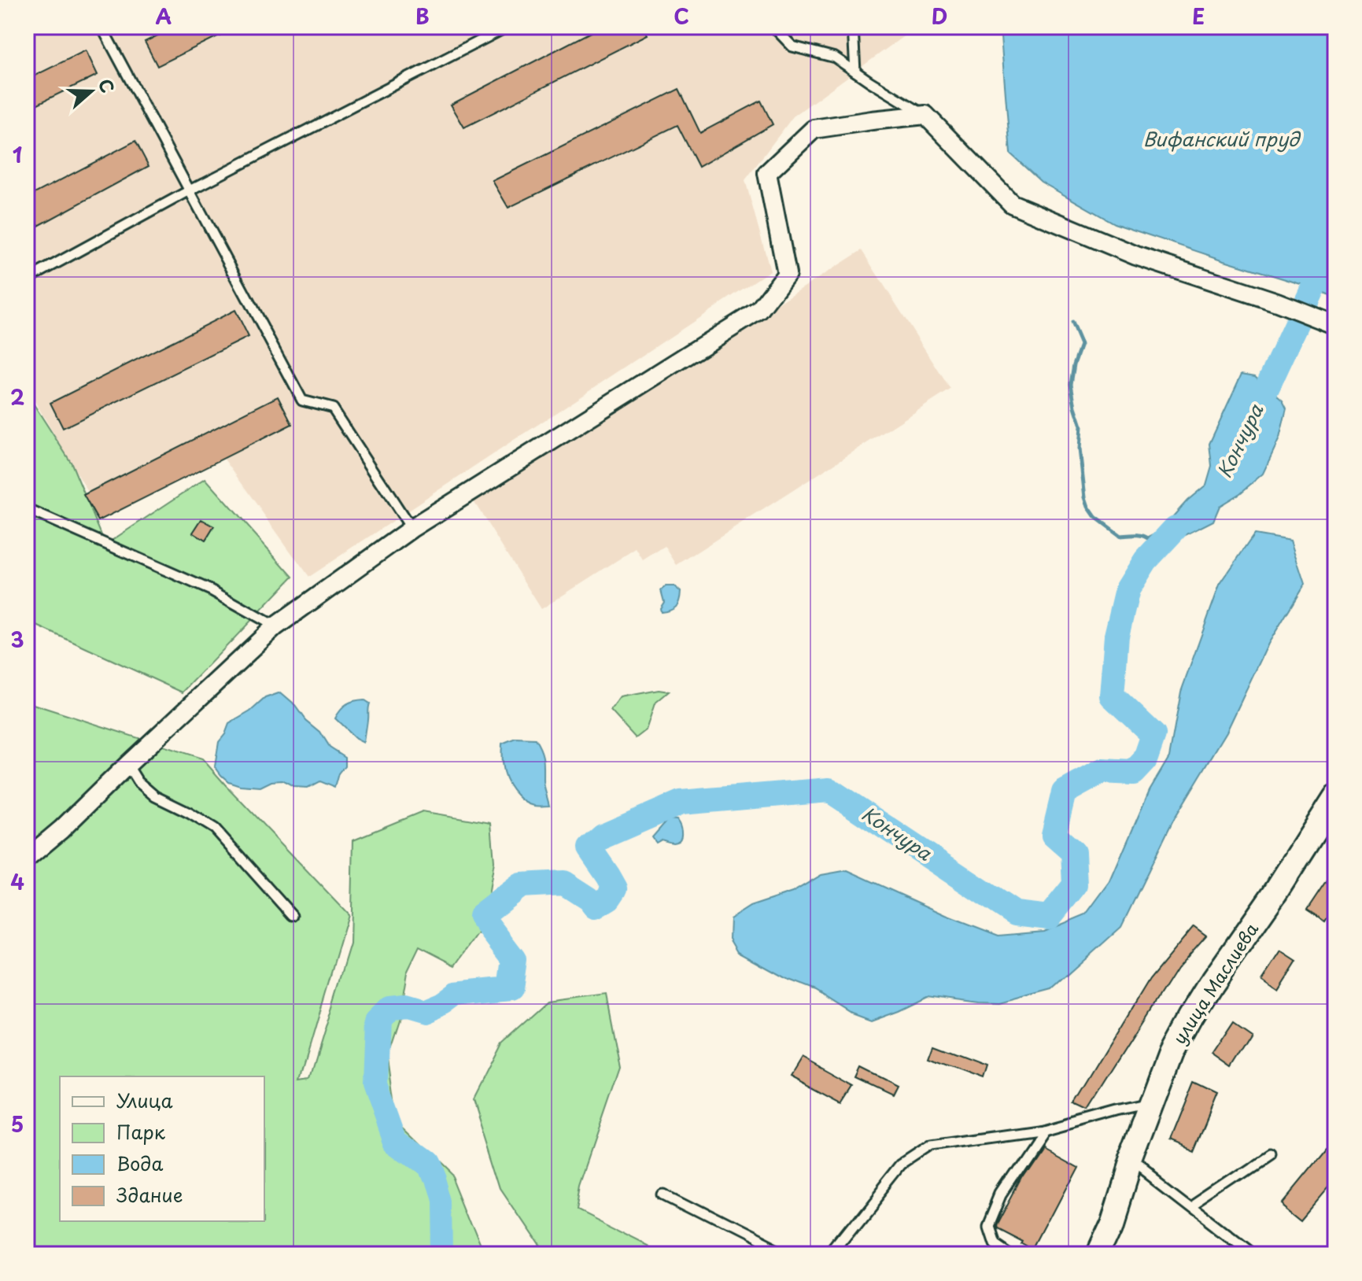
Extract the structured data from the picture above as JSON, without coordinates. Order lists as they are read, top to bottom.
{
  "streets": {
    "street": ["улица Маслиева"]
  },
  "water": ["Вифанский пруд", "Кончура"],
  "legend": [
    "Улица",
    "Парк",
    "Вода",
    "Здание"
  ],
  "north": "right",
  "grid": {
    "columns": [
      "A",
      "B",
      "C",
      "D",
      "E"
    ],
    "rows": [
      "1",
      "2",
      "3",
      "4",
      "5"
    ]
  }
}
